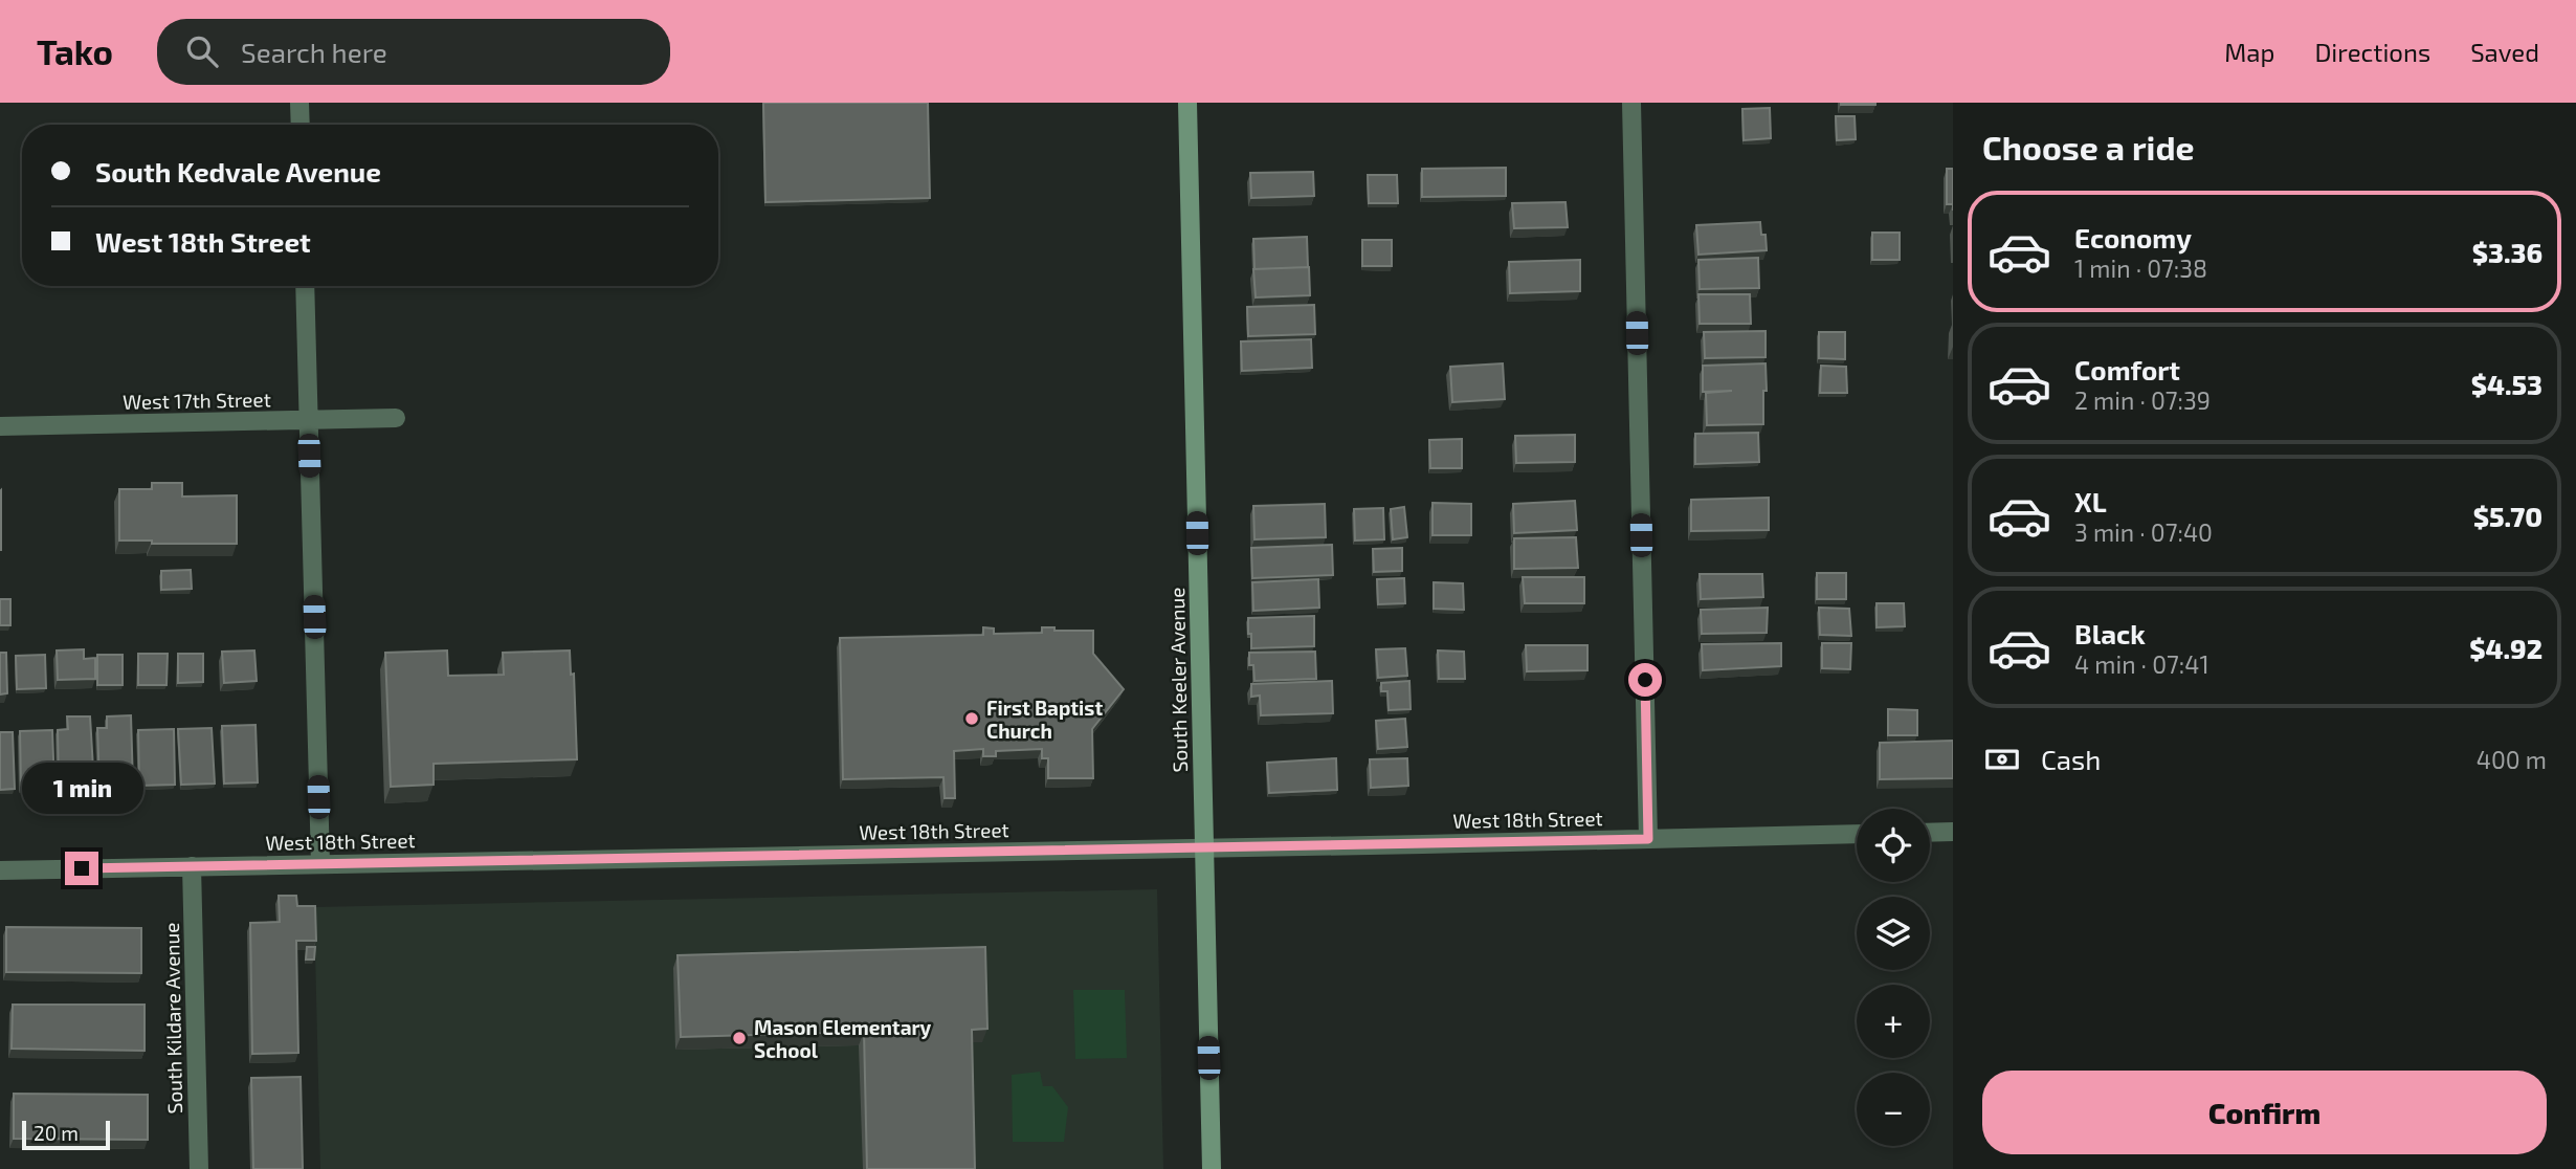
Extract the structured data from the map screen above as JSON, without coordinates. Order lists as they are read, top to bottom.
{
  "streets": {
    "street": [
      "West 17th Street",
      "South Keeler Avenue",
      "West 18th Street",
      "South Kildare Avenue"
    ]
  },
  "crossings": [
    ["South Keeler Avenue", "West 18th Street"],
    ["West 18th Street", "South Kildare Avenue"]
  ],
  "places": ["First Baptist Church", "Mason Elementary School"],
  "scale_bar": "20 m",
  "page": {
    "header": "Tako",
    "search": "Search here",
    "nav": ["Map", "Directions", "Saved"],
    "heading": "Choose a ride",
    "banner": ["South Kedvale Avenue", "West 18th Street"],
    "list": [
      {
        "name": "Economy",
        "note": "1 min · 07:38",
        "value": "$3.36"
      },
      {
        "name": "Comfort",
        "note": "2 min · 07:39",
        "value": "$4.53"
      },
      {
        "name": "XL",
        "note": "3 min · 07:40",
        "value": "$5.70"
      },
      {
        "name": "Black",
        "note": "4 min · 07:41",
        "value": "$4.92"
      }
    ],
    "pay": ["Cash", "400 m"],
    "bubble": "1 min",
    "map_buttons": ["+", "−"],
    "buttons": "Confirm",
    "scale": "20 m"
  }
}
